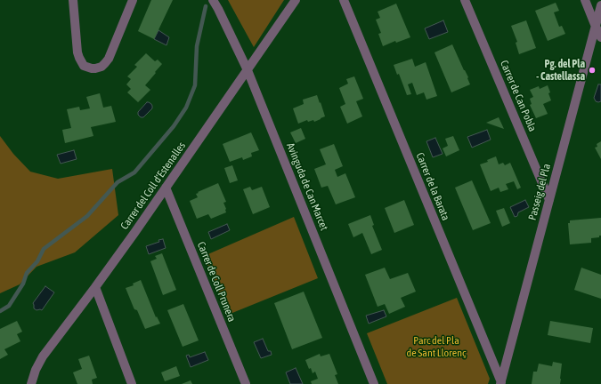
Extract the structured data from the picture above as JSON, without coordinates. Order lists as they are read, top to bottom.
{
  "streets": {
    "street": [
      "Carrer de Can Pobla",
      "Carrer del Coll d'Estenalles",
      "Avinguda de Can Marcet",
      "Carrer de la Barata",
      "Passeig del Pla",
      "Carrer de Coll Prunera"
    ]
  },
  "crossings": [
    ["Carrer de Can Pobla", "Passeig del Pla"],
    ["Carrer del Coll d'Estenalles", "Avinguda de Can Marcet"],
    ["Carrer del Coll d'Estenalles", "Carrer de Coll Prunera"],
    ["Carrer de la Barata", "Passeig del Pla"]
  ],
  "parks": ["Parc del Pla de Sant Llorenç"],
  "places": ["Pg. del Pla - Castellassa"]
}
